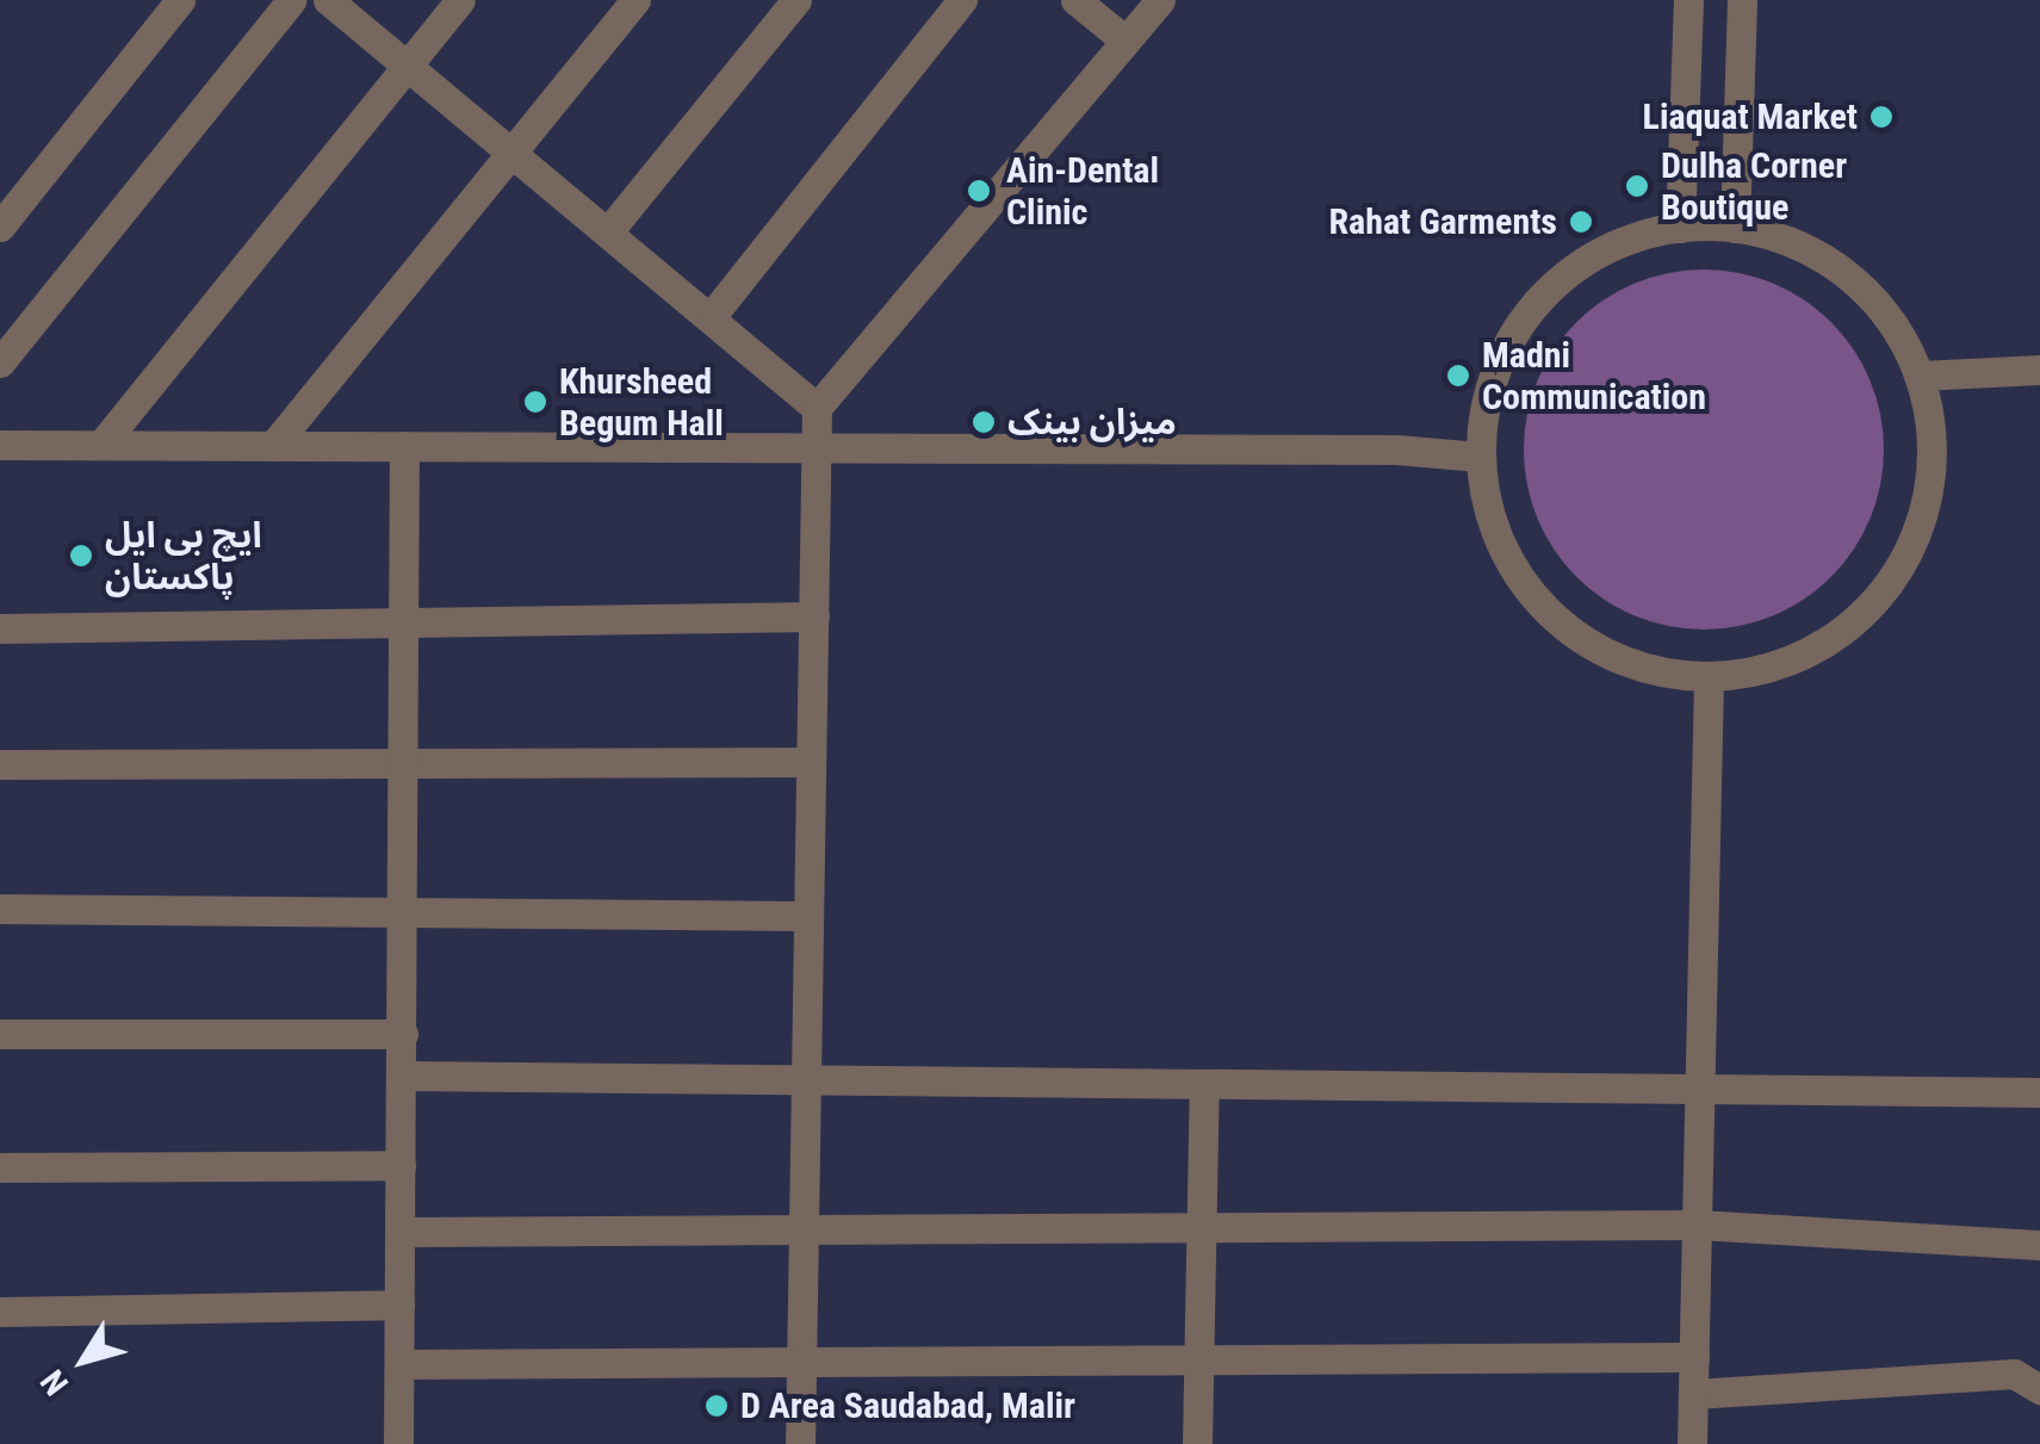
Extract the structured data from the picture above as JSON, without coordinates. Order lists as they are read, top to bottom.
{
  "places": [
    "Liaquat Market",
    "Dulha Corner Boutique",
    "Ain-Dental Clinic",
    "Rahat Garments",
    "Madni Communication",
    "Khursheed Begum Hall",
    "میزان بینک",
    "ایچ بی ایل پاکستان",
    "D Area Saudabad, Malir"
  ],
  "north": "bottom left"
}
